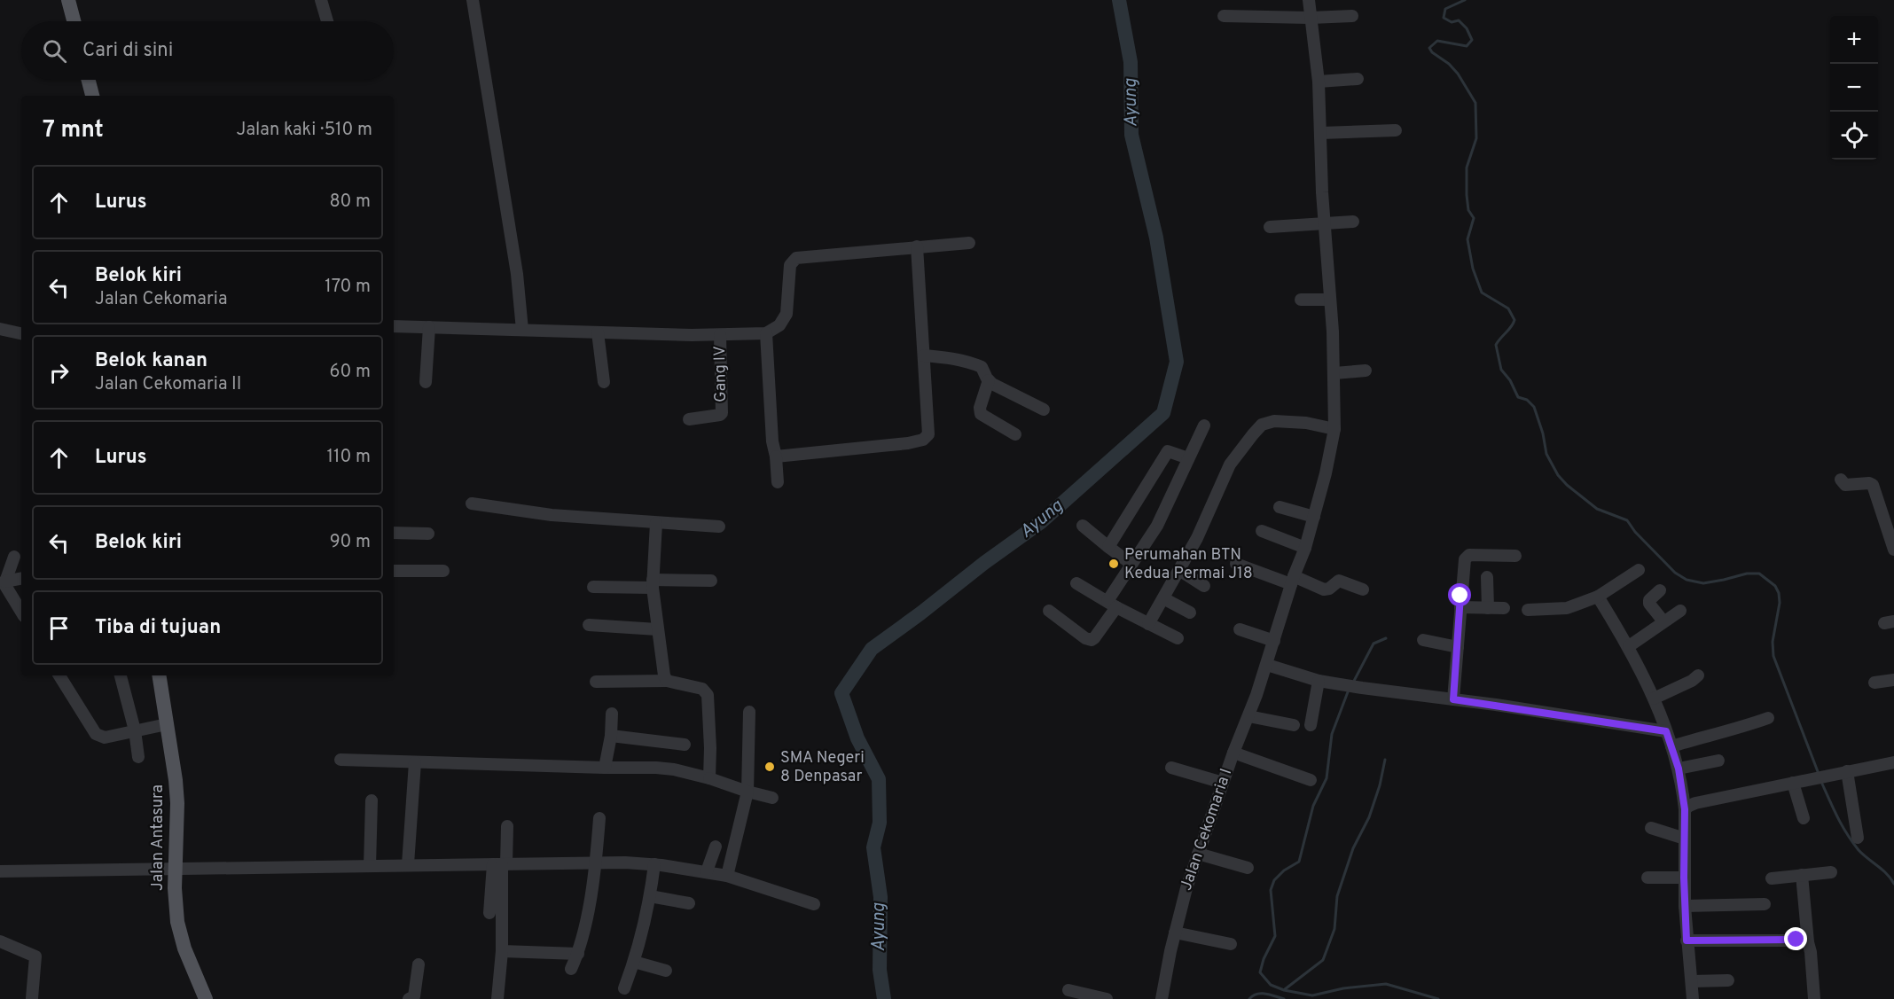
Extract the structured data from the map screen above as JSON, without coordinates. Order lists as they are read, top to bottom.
{
  "streets": {
    "main road": ["Jalan Antasura"],
    "street": ["Gang IV", "Jalan Cekomaria I"]
  },
  "water": ["Ayung"],
  "places": ["Perumahan BTN Kedua Permai J18", "SMA Negeri 8 Denpasar"],
  "page": {
    "map_buttons": ["+", "−"],
    "search": "Cari di sini",
    "heading": ["7 mnt", "Jalan kaki · 510 m"],
    "list": [
      ["Lurus", "80 m"],
      ["Belok kiri", "Jalan Cekomaria", "170 m"],
      ["Belok kanan", "Jalan Cekomaria II", "60 m"],
      ["Lurus", "110 m"],
      ["Belok kiri", "90 m"],
      "Tiba di tujuan"
    ]
  }
}
